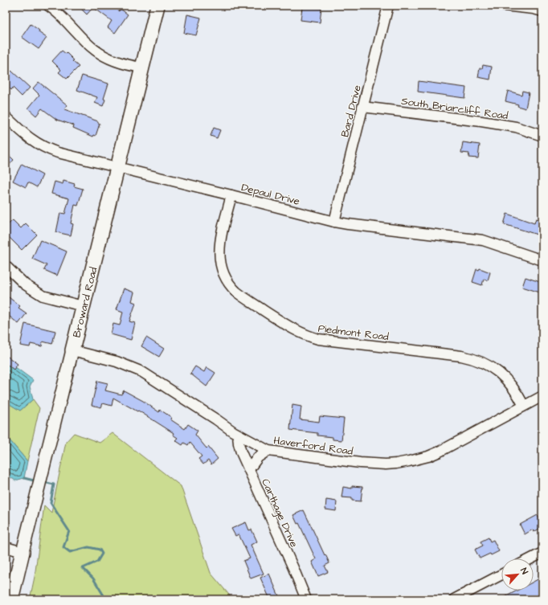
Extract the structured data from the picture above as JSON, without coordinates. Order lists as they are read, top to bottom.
{
  "streets": {
    "main road": ["Broward Road"],
    "street": [
      "South Briarcliff Road",
      "Bard Drive",
      "Depaul Drive",
      "Piedmont Road",
      "Haverford Road",
      "Carthage Drive"
    ]
  },
  "crossings": [
    ["South Briarcliff Road", "Bard Drive"],
    ["Bard Drive", "Depaul Drive"],
    ["Depaul Drive", "Broward Road"],
    ["Depaul Drive", "Piedmont Road"],
    ["Broward Road", "Haverford Road"],
    ["Piedmont Road", "Haverford Road"],
    ["Haverford Road", "Carthage Drive"]
  ],
  "north": "top right"
}
